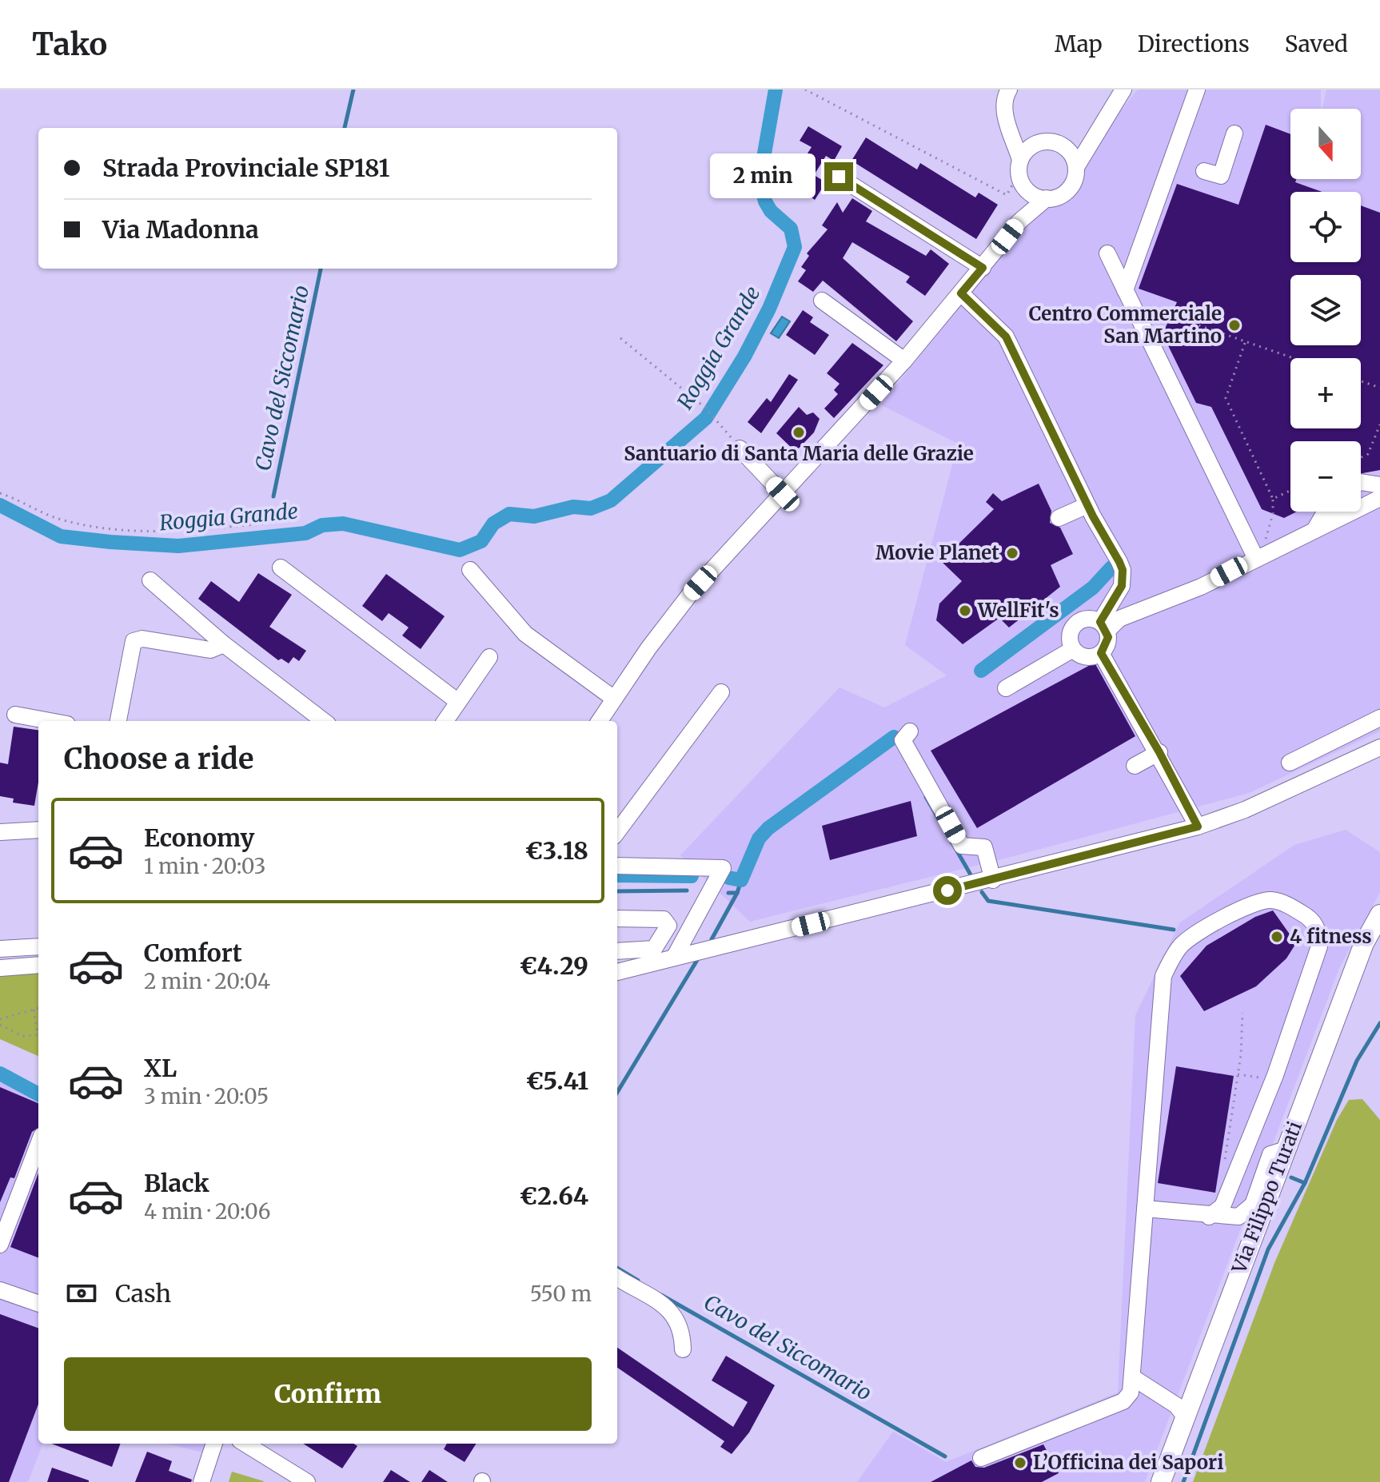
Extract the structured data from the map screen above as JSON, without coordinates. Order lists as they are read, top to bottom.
{
  "streets": {
    "main road": ["Via Filippo Turati"]
  },
  "water": ["Roggia Grande", "Cavo del Siccomario"],
  "places": [
    "Centro Commerciale San Martino",
    "Santuario di Santa Maria delle Grazie",
    "Movie Planet",
    "WellFit's",
    "4 fitness",
    "L’Officina dei Sapori"
  ],
  "north": "bottom",
  "page": {
    "header": "Tako",
    "nav": ["Map", "Directions", "Saved"],
    "map_buttons": ["+", "−"],
    "banner": ["Strada Provinciale SP181", "Via Madonna"],
    "bubble": "2 min",
    "heading": "Choose a ride",
    "list": [
      {
        "name": "Economy",
        "note": "1 min · 20:03",
        "value": "€3.18"
      },
      {
        "name": "Comfort",
        "note": "2 min · 20:04",
        "value": "€4.29"
      },
      {
        "name": "XL",
        "note": "3 min · 20:05",
        "value": "€5.41"
      },
      {
        "name": "Black",
        "note": "4 min · 20:06",
        "value": "€2.64"
      }
    ],
    "pay": ["Cash", "550 m"],
    "buttons": "Confirm"
  }
}
